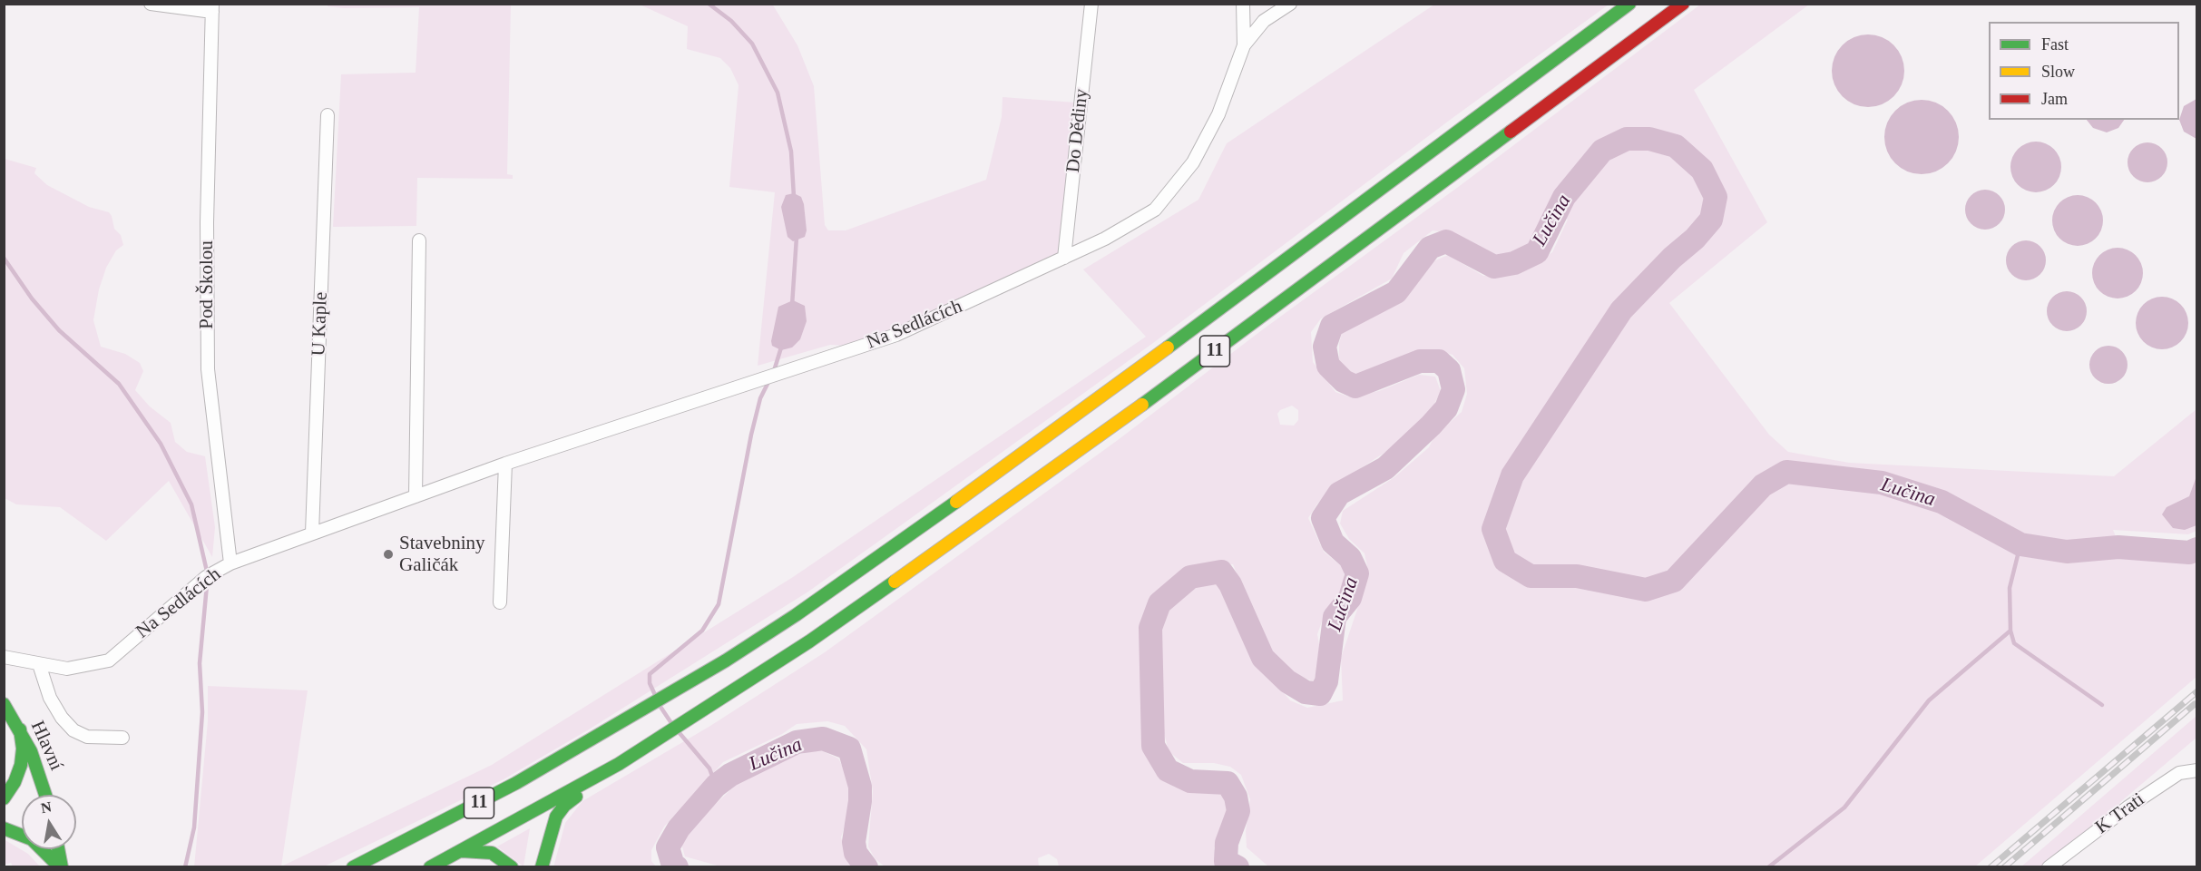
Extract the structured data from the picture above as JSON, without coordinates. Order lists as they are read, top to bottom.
{
  "streets": {
    "main road": ["11", "Hlavní"],
    "street": [
      "Do Dědiny",
      "Pod Školou",
      "U Kaple",
      "Na Sedlácích",
      "K Trati"
    ]
  },
  "crossings": [
    ["Do Dědiny", "Na Sedlácích"],
    ["Pod Školou", "Na Sedlácích"],
    ["U Kaple", "Na Sedlácích"]
  ],
  "water": ["Lučina"],
  "places": ["Stavebniny Galičák"],
  "legend": ["Fast", "Slow", "Jam"],
  "north": "top"
}
